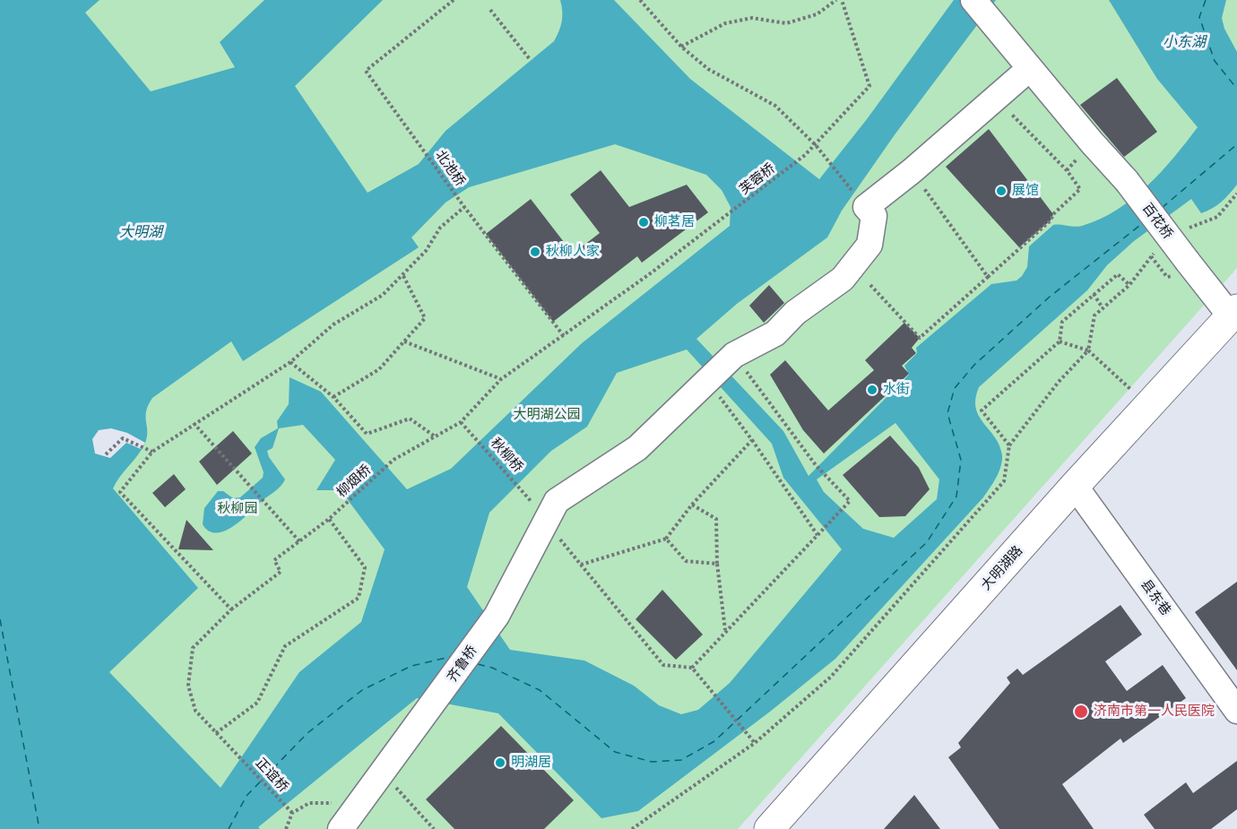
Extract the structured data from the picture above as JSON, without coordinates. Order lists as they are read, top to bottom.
{
  "streets": {
    "main road": ["大明湖路"],
    "street": ["百花桥", "县东巷", "齐鲁桥"],
    "path": [
      "北池桥",
      "芙蓉桥",
      "秋柳桥",
      "柳烟桥",
      "正谊桥"
    ]
  },
  "crossings": [
    ["北池桥", "芙蓉桥"],
    ["北池桥", "柳烟桥"],
    ["芙蓉桥", "柳烟桥"],
    ["百花桥", "大明湖路"],
    ["秋柳桥", "柳烟桥"],
    ["柳烟桥", "正谊桥"],
    ["大明湖路", "县东巷"]
  ],
  "water": ["小东湖", "大明湖"],
  "parks": ["大明湖公园", "秋柳园"],
  "places": [
    "展馆",
    "柳茗居",
    "秋柳人家",
    "水街",
    "济南市第一人民医院",
    "明湖居"
  ]
}
